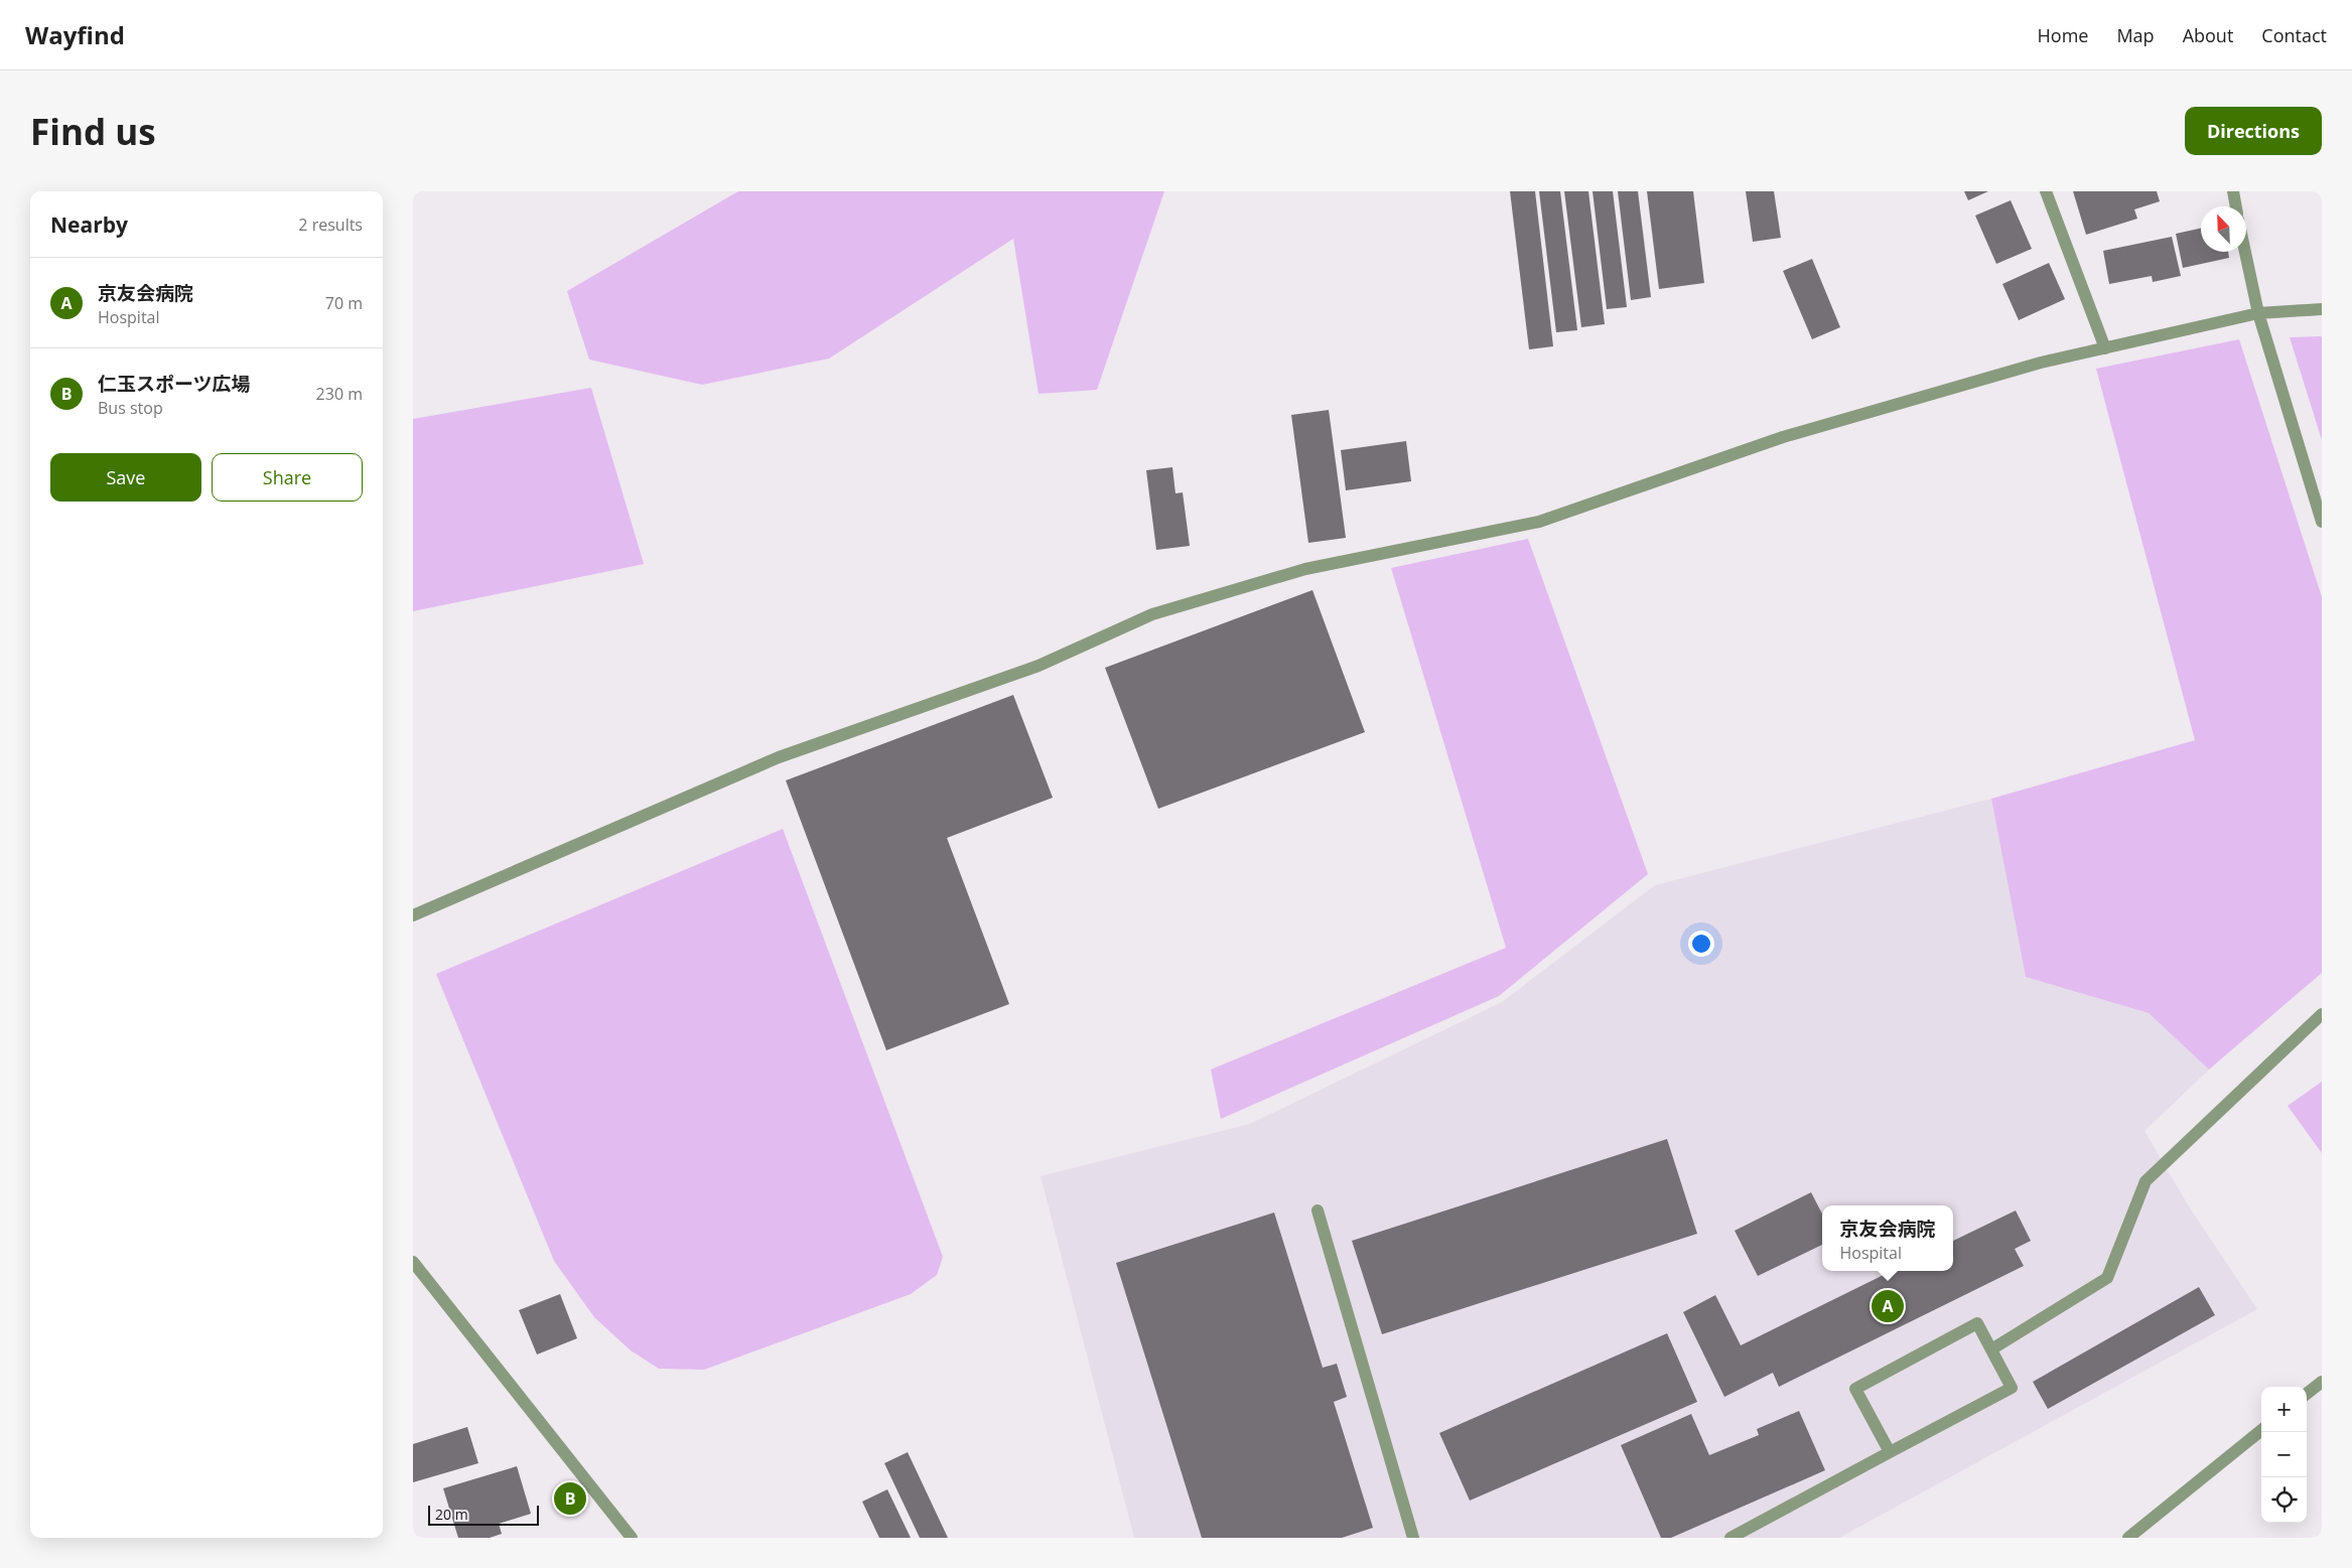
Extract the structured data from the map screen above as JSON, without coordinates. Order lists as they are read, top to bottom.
{
  "scale_bar": "20 m",
  "north": "top left",
  "page": {
    "header": "Wayfind",
    "nav": [
      "Home",
      "Map",
      "About",
      "Contact"
    ],
    "buttons": [
      "Directions",
      ["Save", "Share"]
    ],
    "title": "Find us",
    "heading": ["Nearby", "2 results"],
    "list": [
      {
        "mark": "A",
        "name": "京友会病院",
        "note": "Hospital",
        "value": "70 m"
      },
      {
        "mark": "B",
        "name": "仁玉スポーツ広場",
        "note": "Bus stop",
        "value": "230 m"
      }
    ],
    "popup": ["京友会病院", "Hospital"],
    "pins": ["A", "B"],
    "map_buttons": ["+", "−"],
    "scale": "20 m"
  }
}
